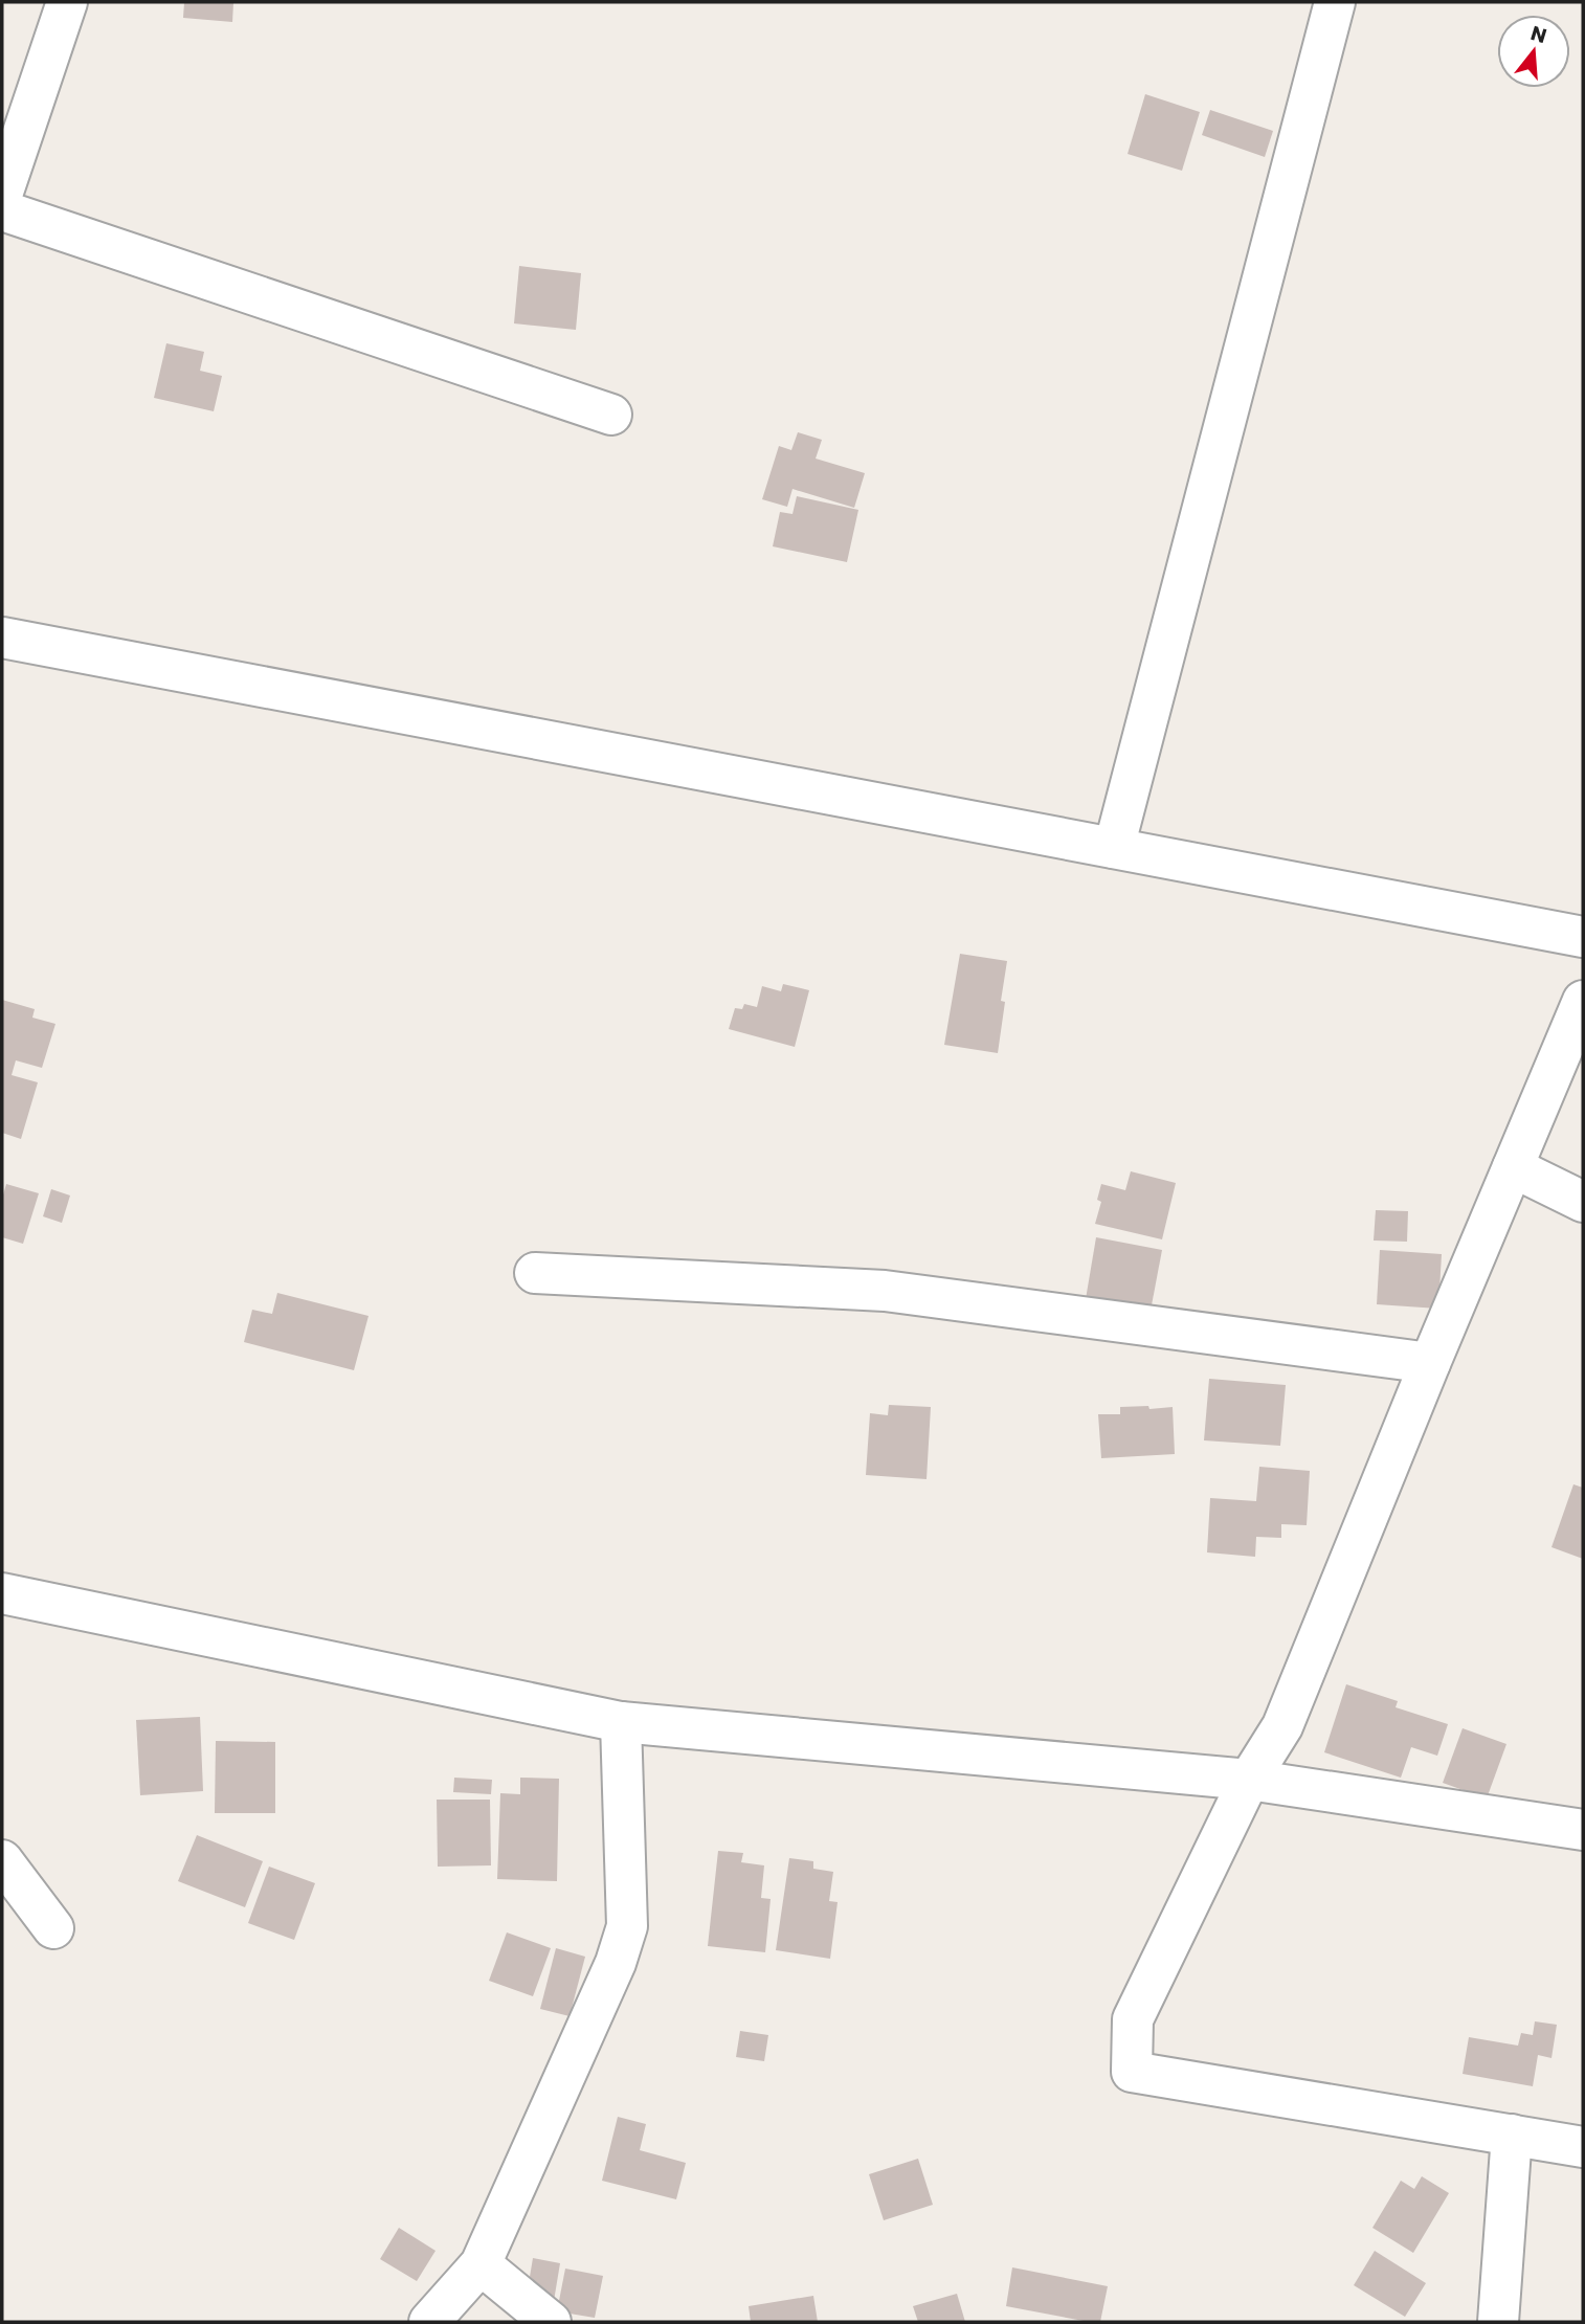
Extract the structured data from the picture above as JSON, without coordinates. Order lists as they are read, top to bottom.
{
  "north": "top"
}
